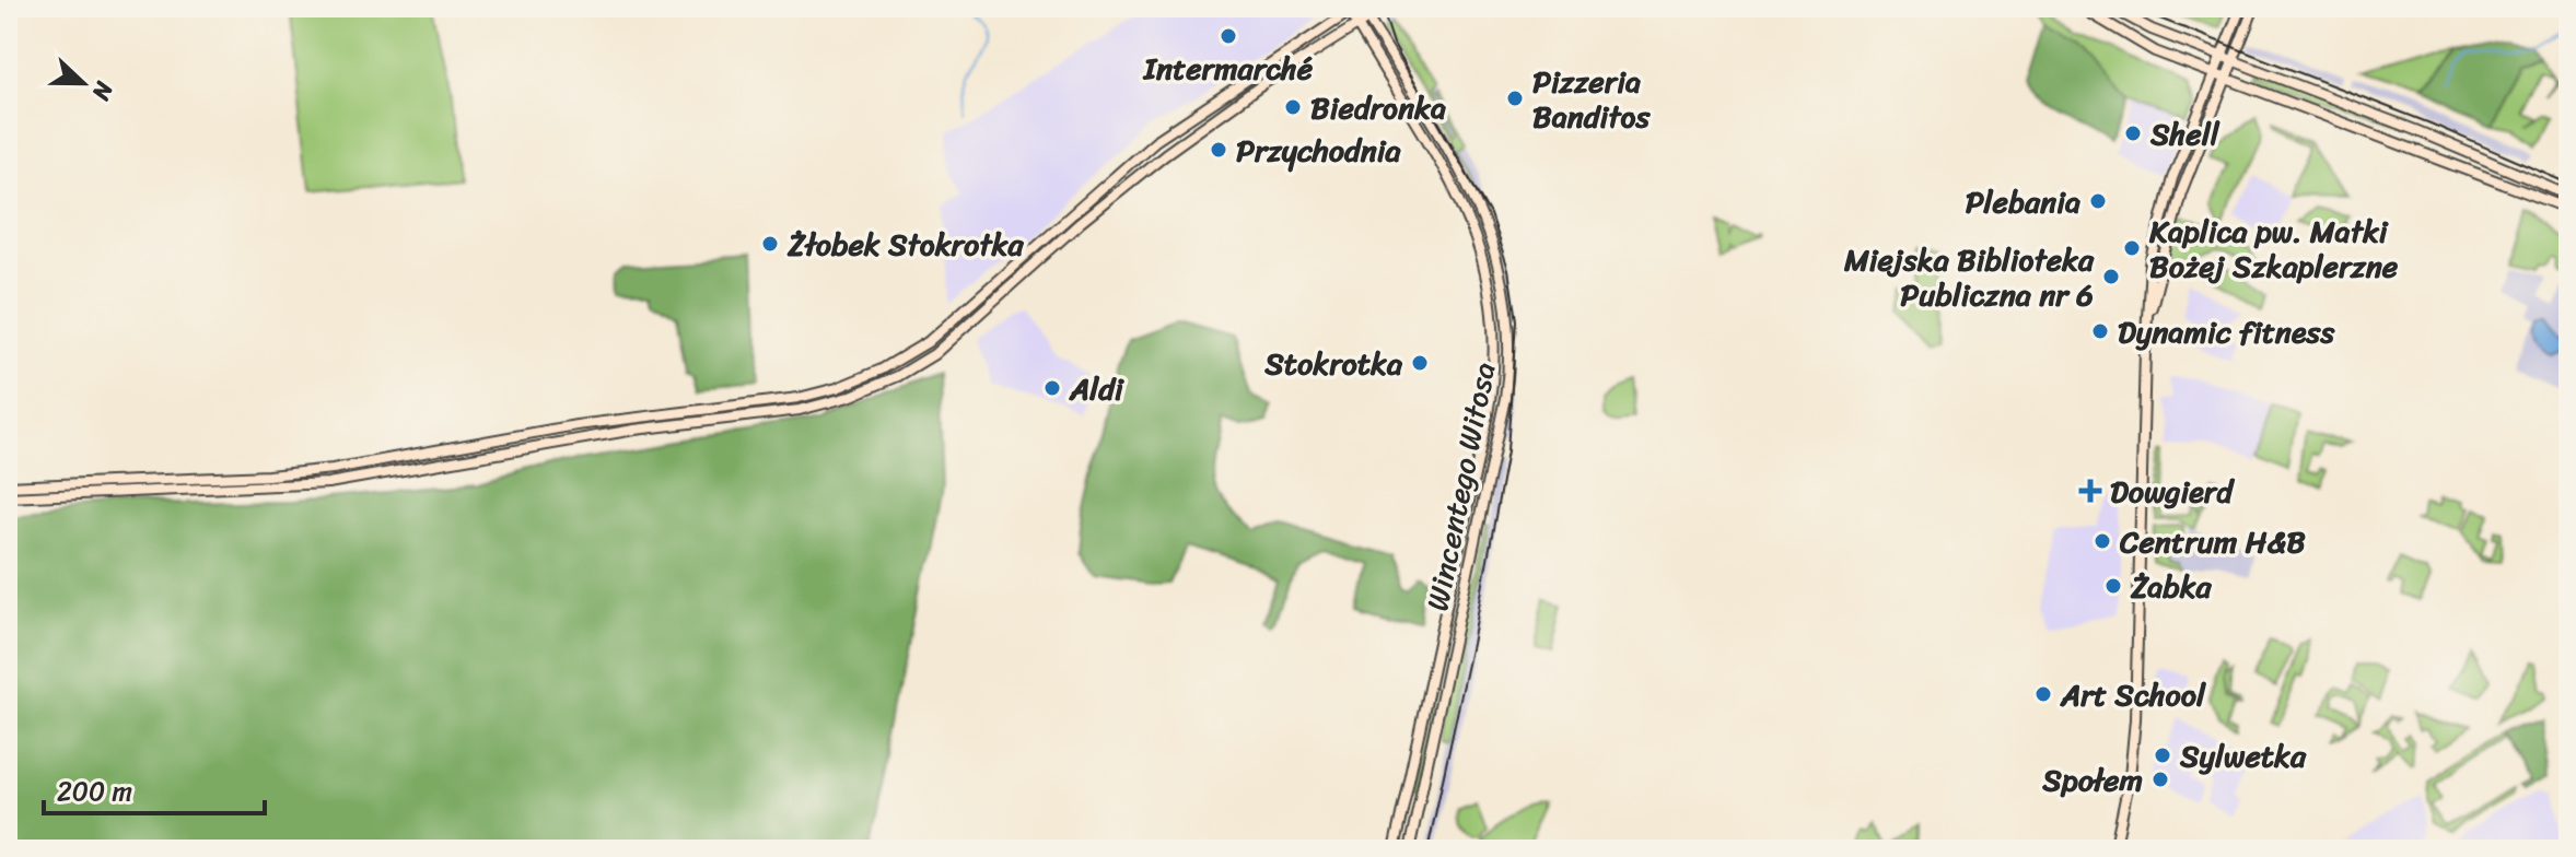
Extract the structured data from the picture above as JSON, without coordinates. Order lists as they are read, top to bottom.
{
  "streets": {
    "main road": ["Wincentego Witosa"]
  },
  "places": {
    "other": [
      "Intermarché",
      "Pizzeria Banditos",
      "Biedronka",
      "Shell",
      "Przychodnia",
      "Plebania",
      "Żłobek Stokrotka",
      "Kaplica pw. Matki Bożej Szkaplerzne",
      "Miejska Biblioteka Publiczna nr 6",
      "Dynamic fitness",
      "Stokrotka",
      "Aldi",
      "Centrum H&B",
      "Żabka",
      "Art School",
      "Sylwetka",
      "Społem"
    ],
    "health": ["Dowgierd"]
  },
  "scale_bar": "200 m",
  "north": "right"
}
